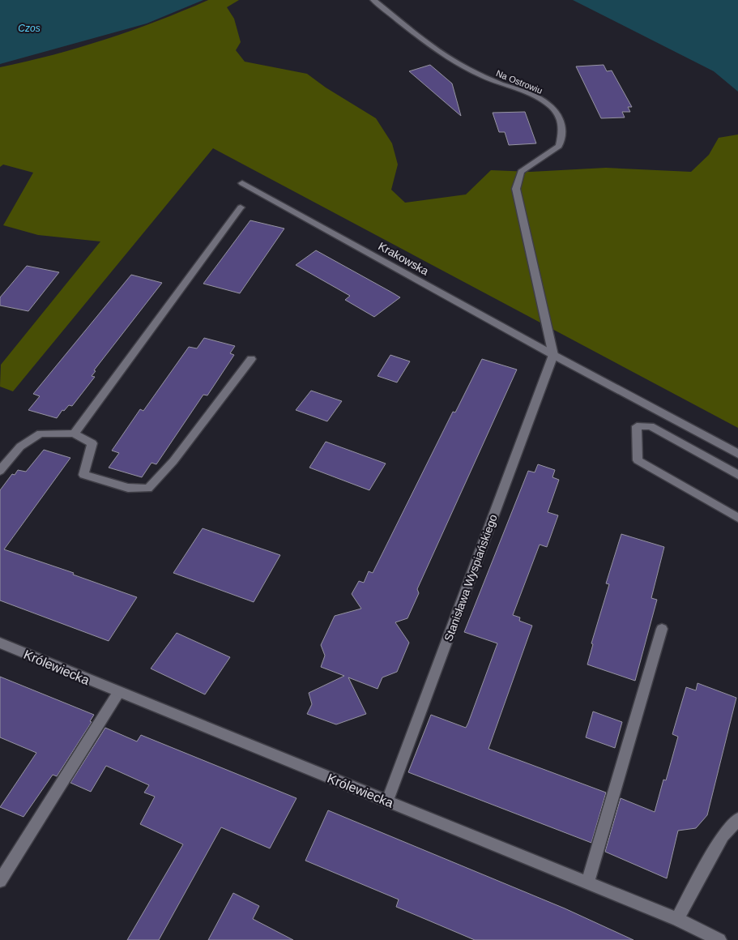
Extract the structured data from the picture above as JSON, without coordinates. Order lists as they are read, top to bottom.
{
  "streets": {
    "street": [
      "Na Ostrowiu",
      "Krakowska",
      "Stanisława Wyspiańskiego",
      "Królewiecka"
    ]
  },
  "crossings": [
    ["Na Ostrowiu", "Krakowska"],
    ["Na Ostrowiu", "Stanisława Wyspiańskiego"],
    ["Krakowska", "Stanisława Wyspiańskiego"],
    ["Stanisława Wyspiańskiego", "Królewiecka"]
  ],
  "water": ["Czos"]
}
